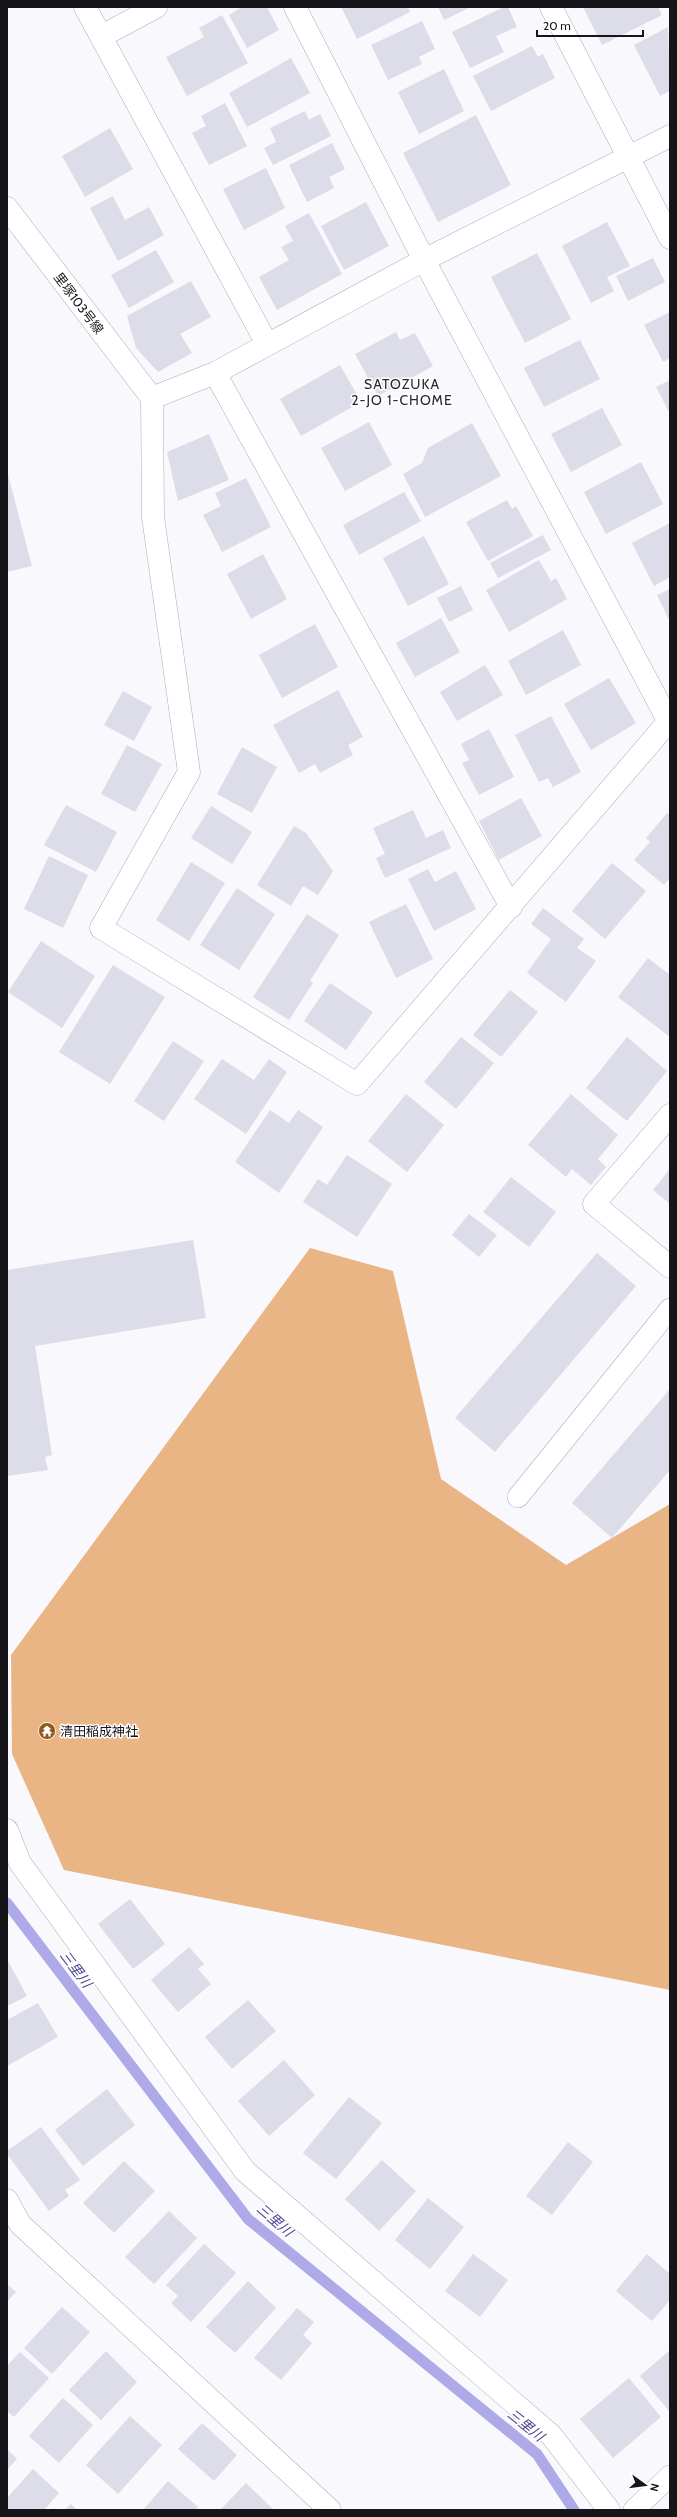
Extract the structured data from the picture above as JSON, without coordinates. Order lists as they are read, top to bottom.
{
  "streets": {
    "street": ["里塚103号線"]
  },
  "districts": ["SATOZUKA 2-JO 1-CHOME"],
  "water": ["三里川"],
  "places": {
    "temple": ["清田稲成神社"]
  },
  "scale_bar": "20 m",
  "north": "right"
}
